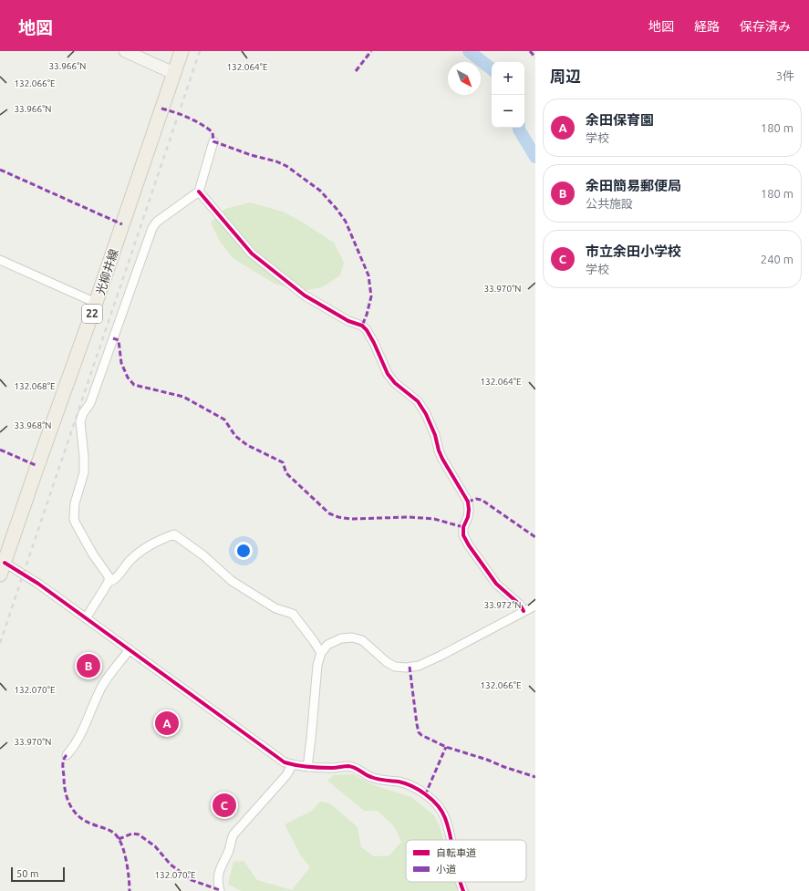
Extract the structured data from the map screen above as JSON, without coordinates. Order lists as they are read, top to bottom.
{
  "streets": {
    "main road": ["光柳井線", "22"]
  },
  "legend": ["自転車道", "小道"],
  "scale_bar": "50 m",
  "north": "bottom right",
  "page": {
    "header": "地図",
    "nav": ["地図", "経路", "保存済み"],
    "heading": ["周辺", "3件"],
    "map_buttons": ["+", "−"],
    "list": [
      {
        "mark": "A",
        "name": "余田保育園",
        "note": "学校",
        "value": "180 m"
      },
      {
        "mark": "B",
        "name": "余田簡易郵便局",
        "note": "公共施設",
        "value": "180 m"
      },
      {
        "mark": "C",
        "name": "市立余田小学校",
        "note": "学校",
        "value": "240 m"
      }
    ],
    "pins": ["B", "A", "C"],
    "scale": "50 m"
  },
  "coordinates": [
    "33.966°N",
    "132.064°E",
    "132.066°E",
    "33.970°N",
    "132.068°E",
    "33.968°N",
    "33.972°N",
    "132.070°E"
  ]
}
